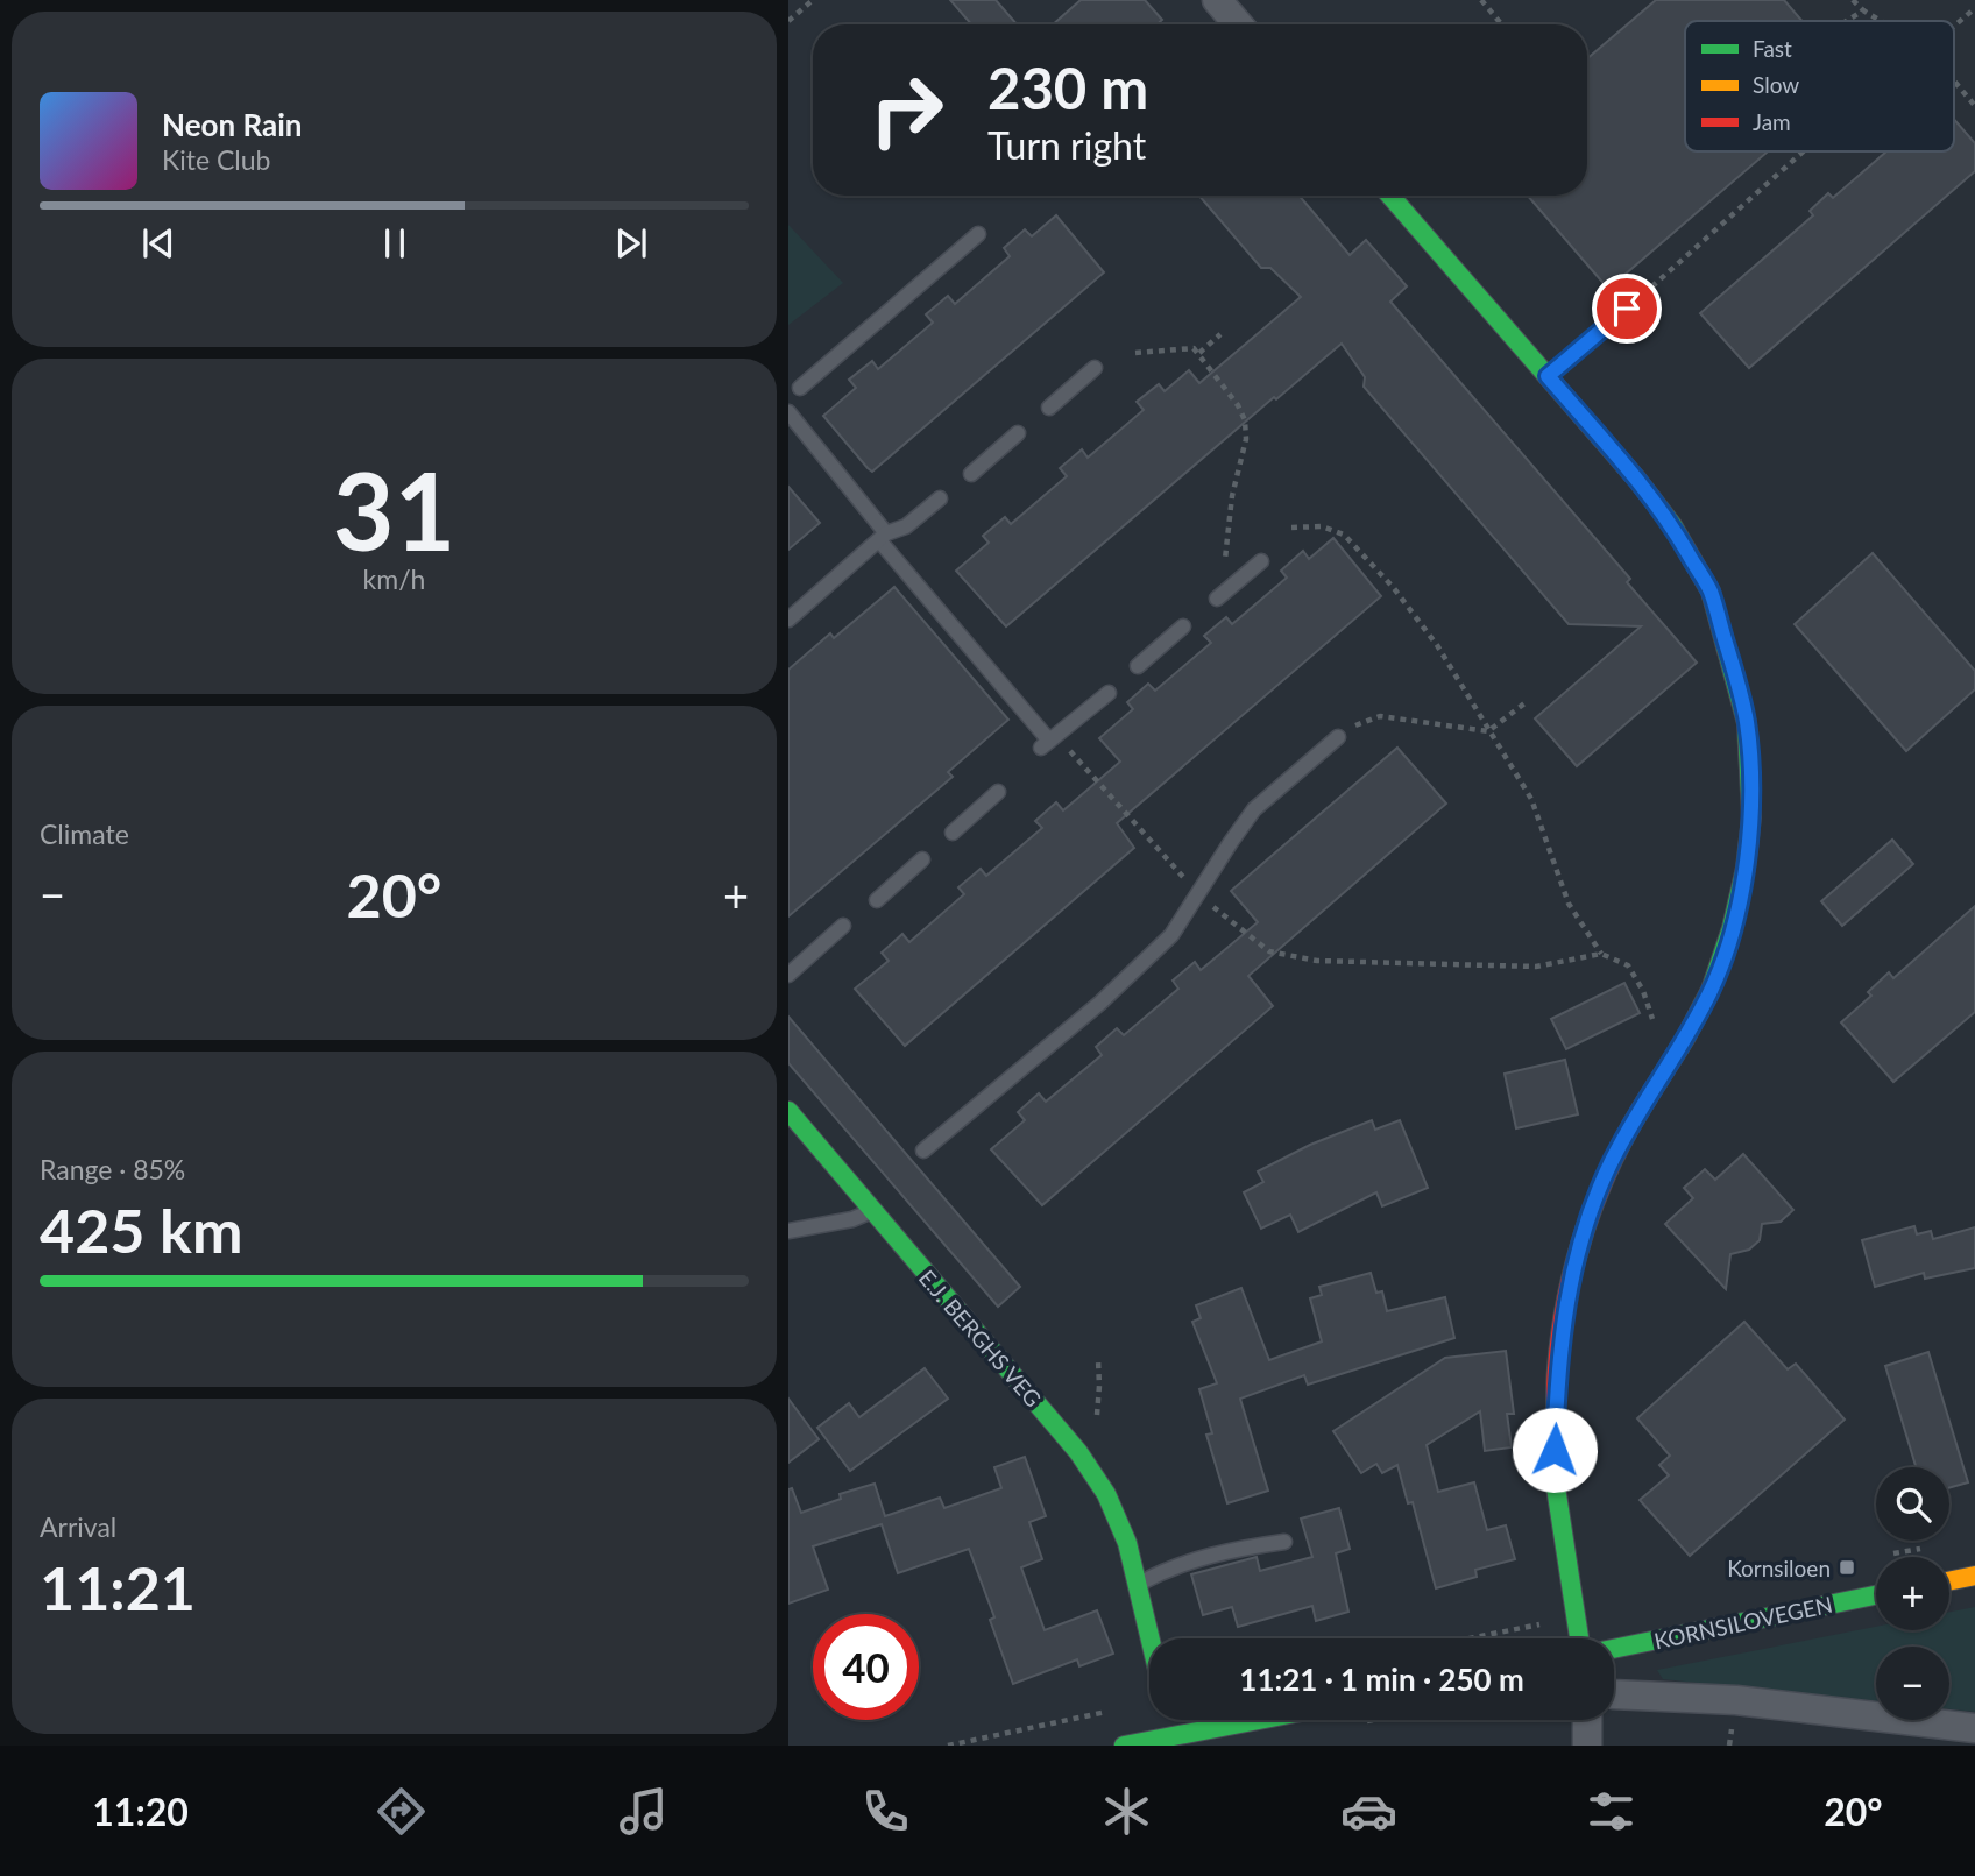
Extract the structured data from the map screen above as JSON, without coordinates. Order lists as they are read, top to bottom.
{
  "streets": {
    "street": ["E.J. BERGHS VEG", "KORNSILOVEGEN"]
  },
  "places": {
    "transit": ["Kornsiloen"]
  },
  "legend": ["Fast", "Slow", "Jam"],
  "page": {
    "turn": ["230 m", "Turn right"],
    "song": ["Neon Rain", "Kite Club"],
    "tile": [
      ["31", "km/h"],
      "Climate",
      ["Range · 85%", "425 km"],
      ["Arrival", "11:21"]
    ],
    "heat": ["−", "20°", "+"],
    "map_buttons": ["+", "−"],
    "limit": "40",
    "trip": "11:21 · 1 min · 250 m",
    "tabs": ["11:20", "20°"]
  }
}
